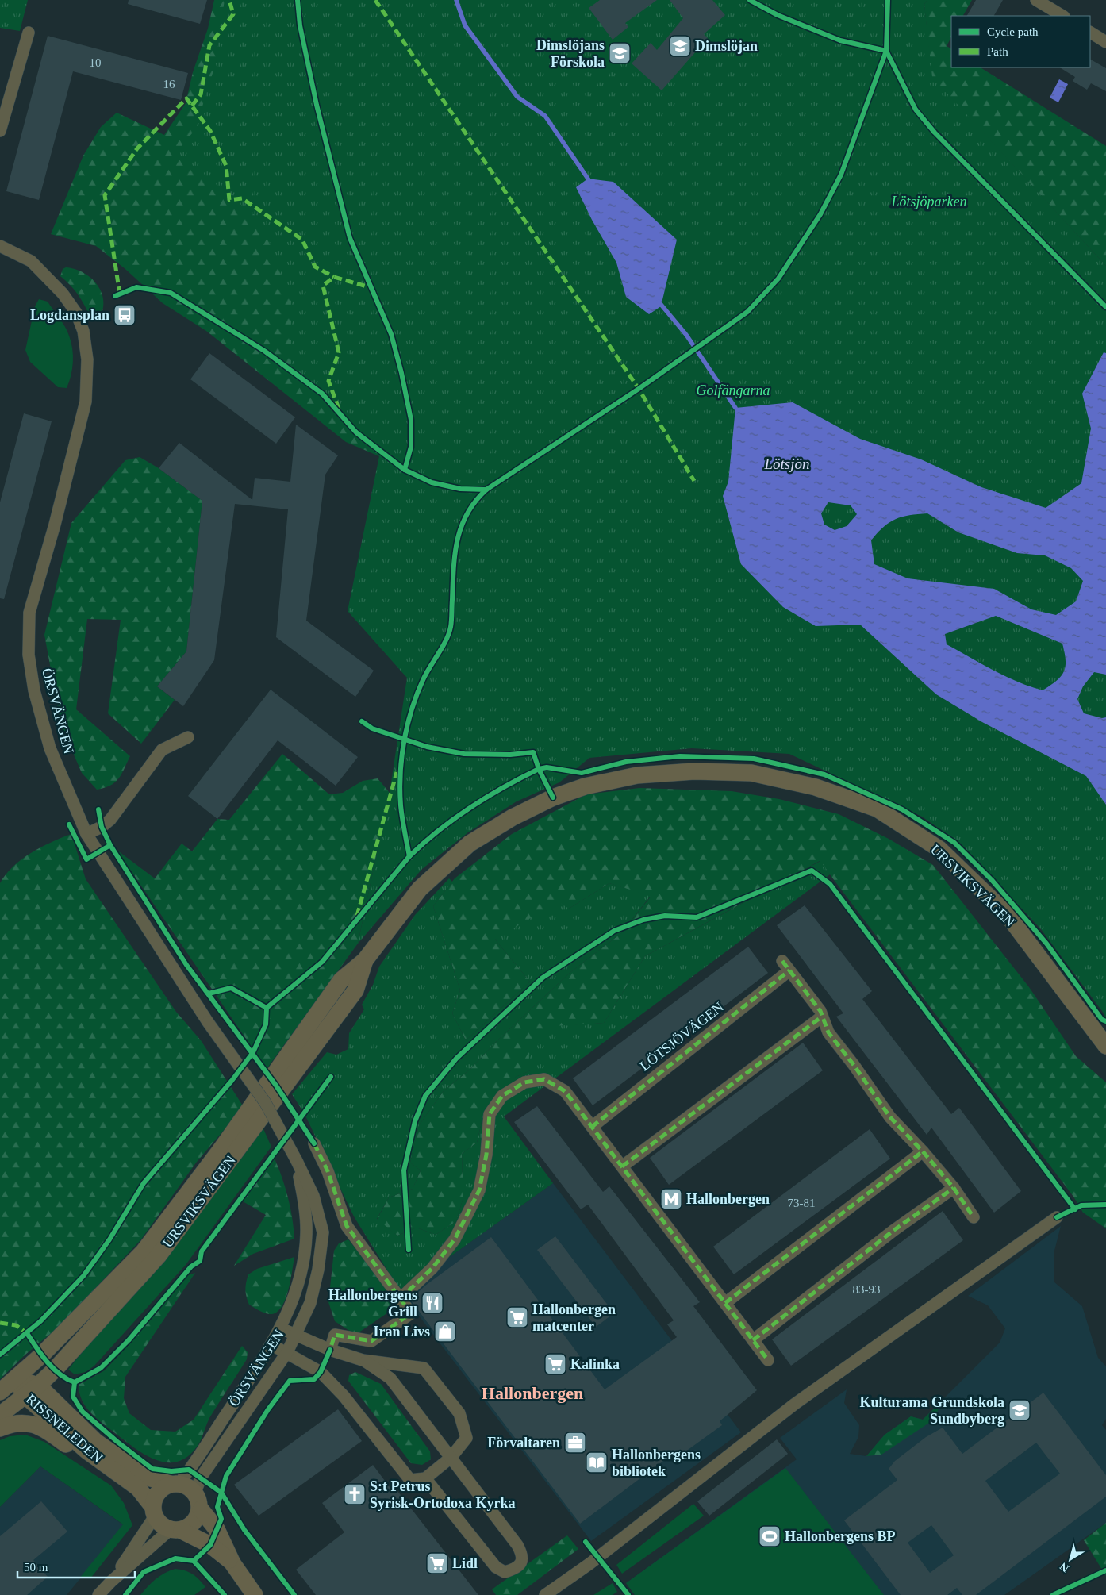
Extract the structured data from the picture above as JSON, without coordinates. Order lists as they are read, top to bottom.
{
  "streets": {
    "street": [
      "ÖRSVÄNGEN",
      "URSVIKSVÄGEN",
      "LÖTSJÖVÄGEN",
      "RISSNELEDEN"
    ]
  },
  "crossings": [
    ["ÖRSVÄNGEN", "RISSNELEDEN"],
    ["URSVIKSVÄGEN", "RISSNELEDEN"]
  ],
  "districts": ["Hallonbergen"],
  "water": ["Lötsjön"],
  "parks": ["Lötsjöparken", "Golfängarna"],
  "places": {
    "school or university": ["Dimslöjan", "Dimslöjans Förskola", "Kulturama Grundskola Sundbyberg"],
    "bus stop": ["Logdansplan"],
    "metro station": ["Hallonbergen"],
    "restaurant": ["Hallonbergens Grill"],
    "supermarket": ["Hallonbergen matcenter", "Kalinka", "Lidl"],
    "shop": ["Iran Livs"],
    "office": ["Förvaltaren"],
    "library": ["Hallonbergens bibliotek"],
    "church": ["S:t Petrus Syrisk-Ortodoxa Kyrka"],
    "sports": ["Hallonbergens BP"]
  },
  "house_numbers": [
    "10",
    "16",
    "73-81",
    "83-93"
  ],
  "legend": ["Cycle path", "Path"],
  "scale_bar": "50 m",
  "north": "bottom left"
}
